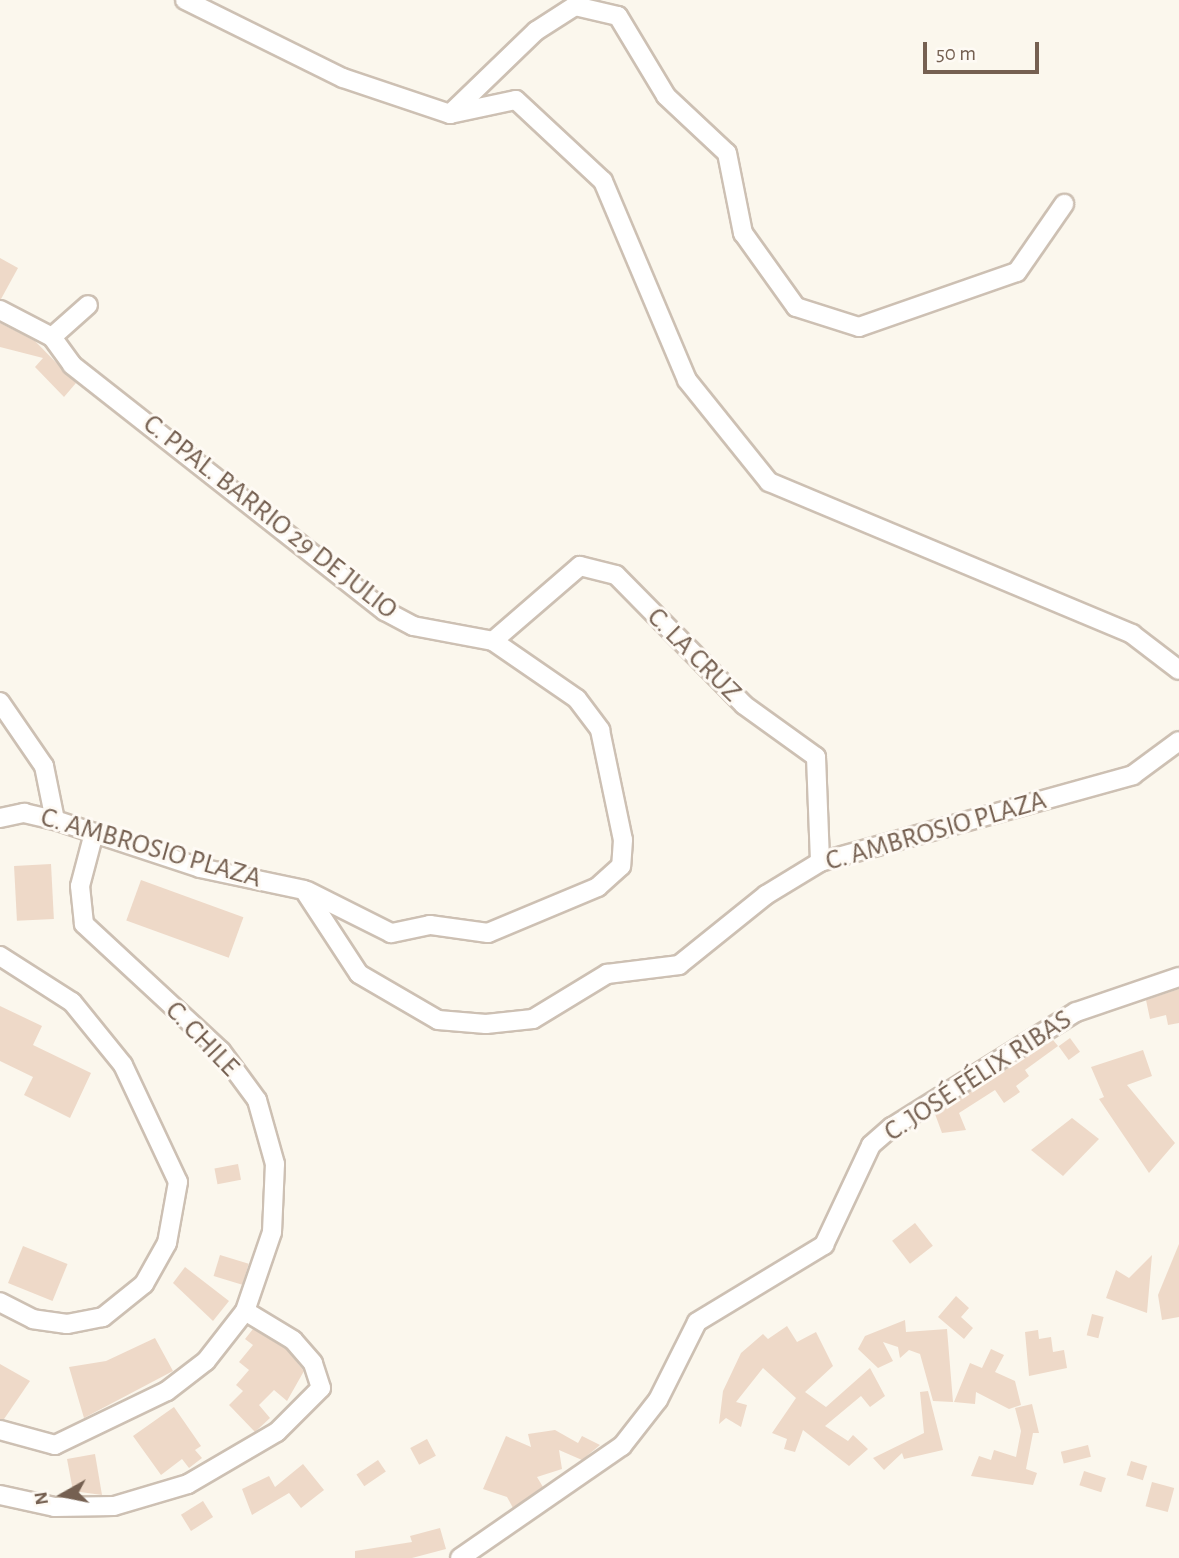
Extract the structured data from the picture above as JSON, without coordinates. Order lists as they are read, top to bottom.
{
  "streets": {
    "street": [
      "C. PPAL. BARRIO 29 DE JULIO",
      "C. LA CRUZ",
      "C. AMBROSIO PLAZA",
      "C. CHILE",
      "C. JOSÉ FÉLIX RIBAS"
    ]
  },
  "crossings": [
    ["C. PPAL. BARRIO 29 DE JULIO", "C. LA CRUZ"],
    ["C. PPAL. BARRIO 29 DE JULIO", "C. AMBROSIO PLAZA"],
    ["C. LA CRUZ", "C. AMBROSIO PLAZA"],
    ["C. AMBROSIO PLAZA", "C. CHILE"]
  ],
  "scale_bar": "50 m",
  "north": "left"
}
